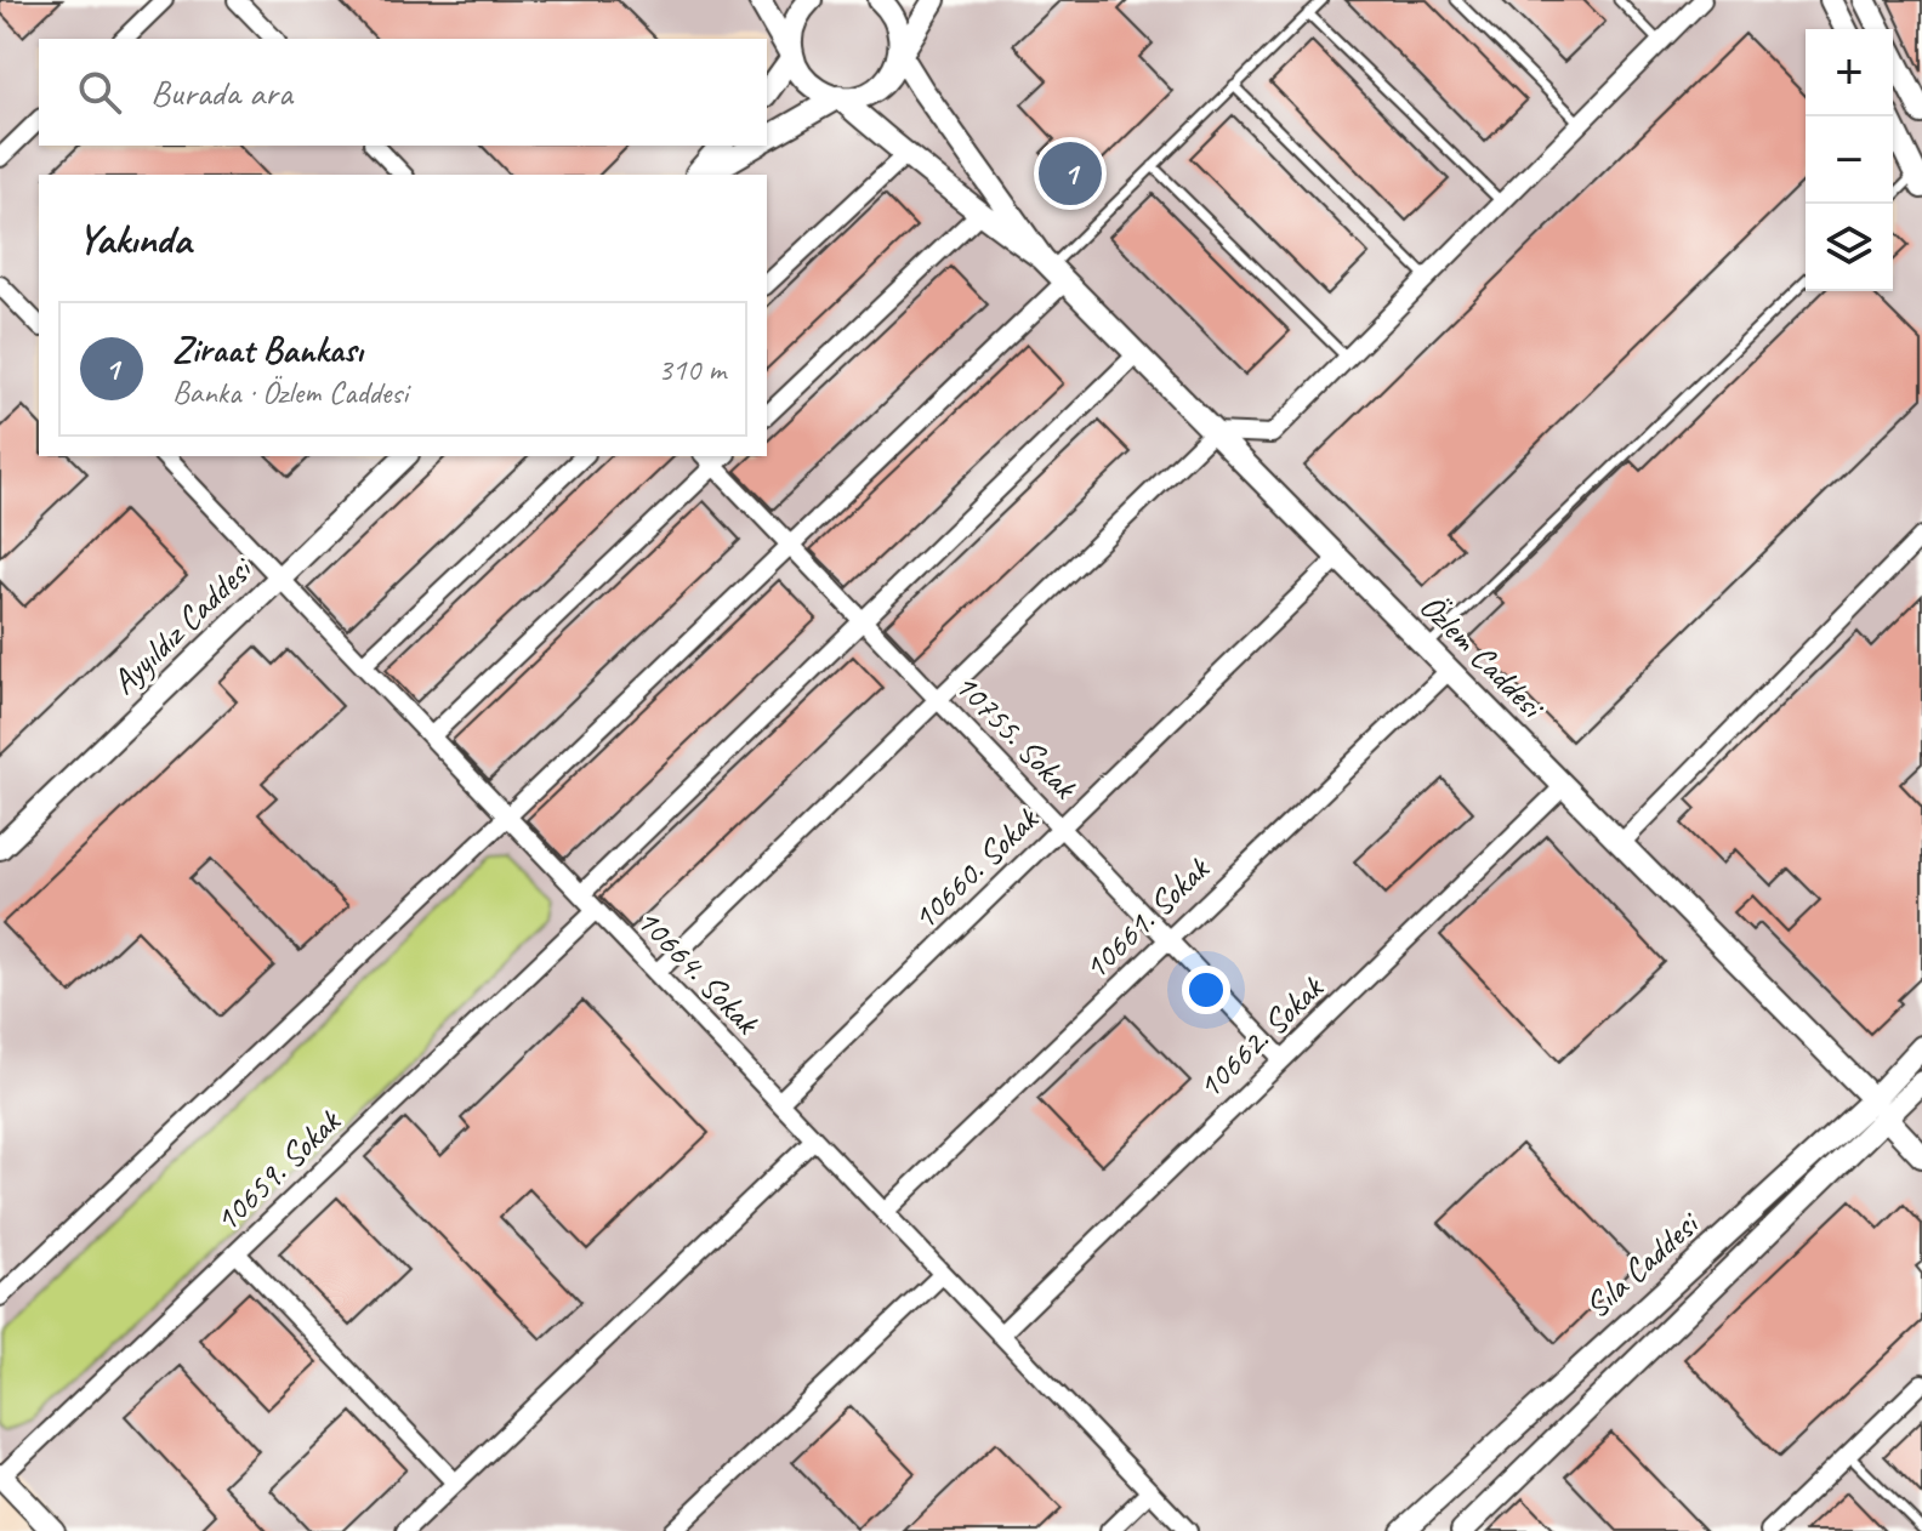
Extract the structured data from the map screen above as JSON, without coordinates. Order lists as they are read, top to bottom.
{
  "streets": {
    "street": [
      "Ayyıldız Caddesi",
      "Özlem Caddesi",
      "10755. Sokak",
      "10660. Sokak",
      "10661. Sokak",
      "10664. Sokak",
      "10662. Sokak",
      "10659. Sokak",
      "Sıla Caddesi"
    ]
  },
  "crossings": [
    ["Ayyıldız Caddesi", "10664. Sokak"],
    ["Özlem Caddesi", "10660. Sokak"],
    ["Özlem Caddesi", "10661. Sokak"],
    ["Özlem Caddesi", "10662. Sokak"],
    ["Özlem Caddesi", "Sıla Caddesi"],
    ["10755. Sokak", "10660. Sokak"],
    ["10755. Sokak", "10661. Sokak"],
    ["10755. Sokak", "10662. Sokak"],
    ["10660. Sokak", "10664. Sokak"],
    ["10661. Sokak", "10664. Sokak"],
    ["10664. Sokak", "10662. Sokak"],
    ["10664. Sokak", "10659. Sokak"]
  ],
  "page": {
    "map_buttons": ["+", "−"],
    "search": "Burada ara",
    "pins": "1",
    "heading": "Yakında",
    "list": [
      {
        "mark": "1",
        "name": "Ziraat Bankası",
        "note": "Banka · Özlem Caddesi",
        "value": "310 m"
      }
    ]
  }
}
